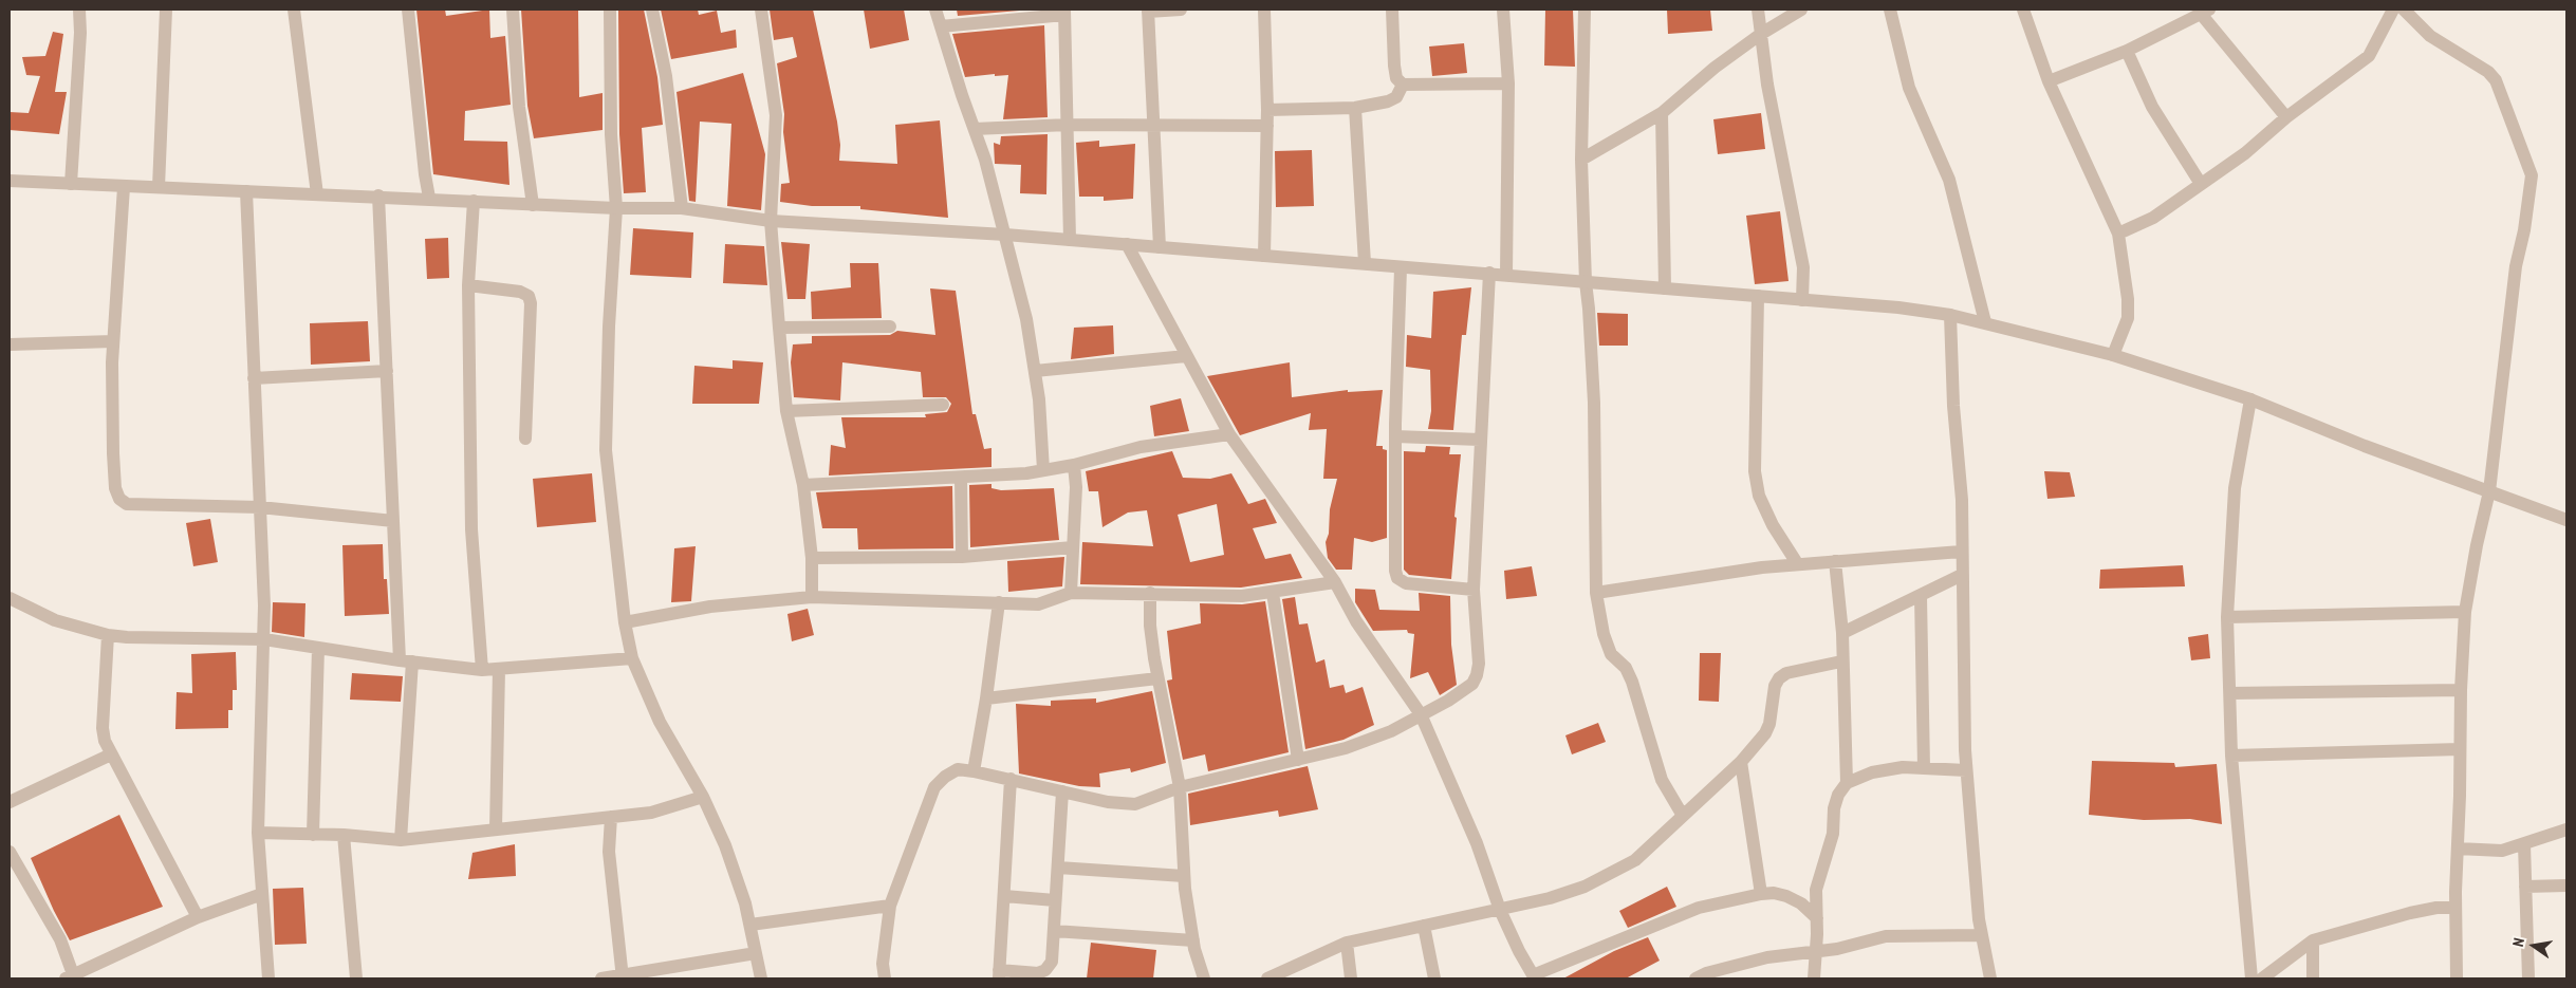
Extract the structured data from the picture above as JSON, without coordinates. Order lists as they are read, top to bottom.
{
  "north": "left"
}
